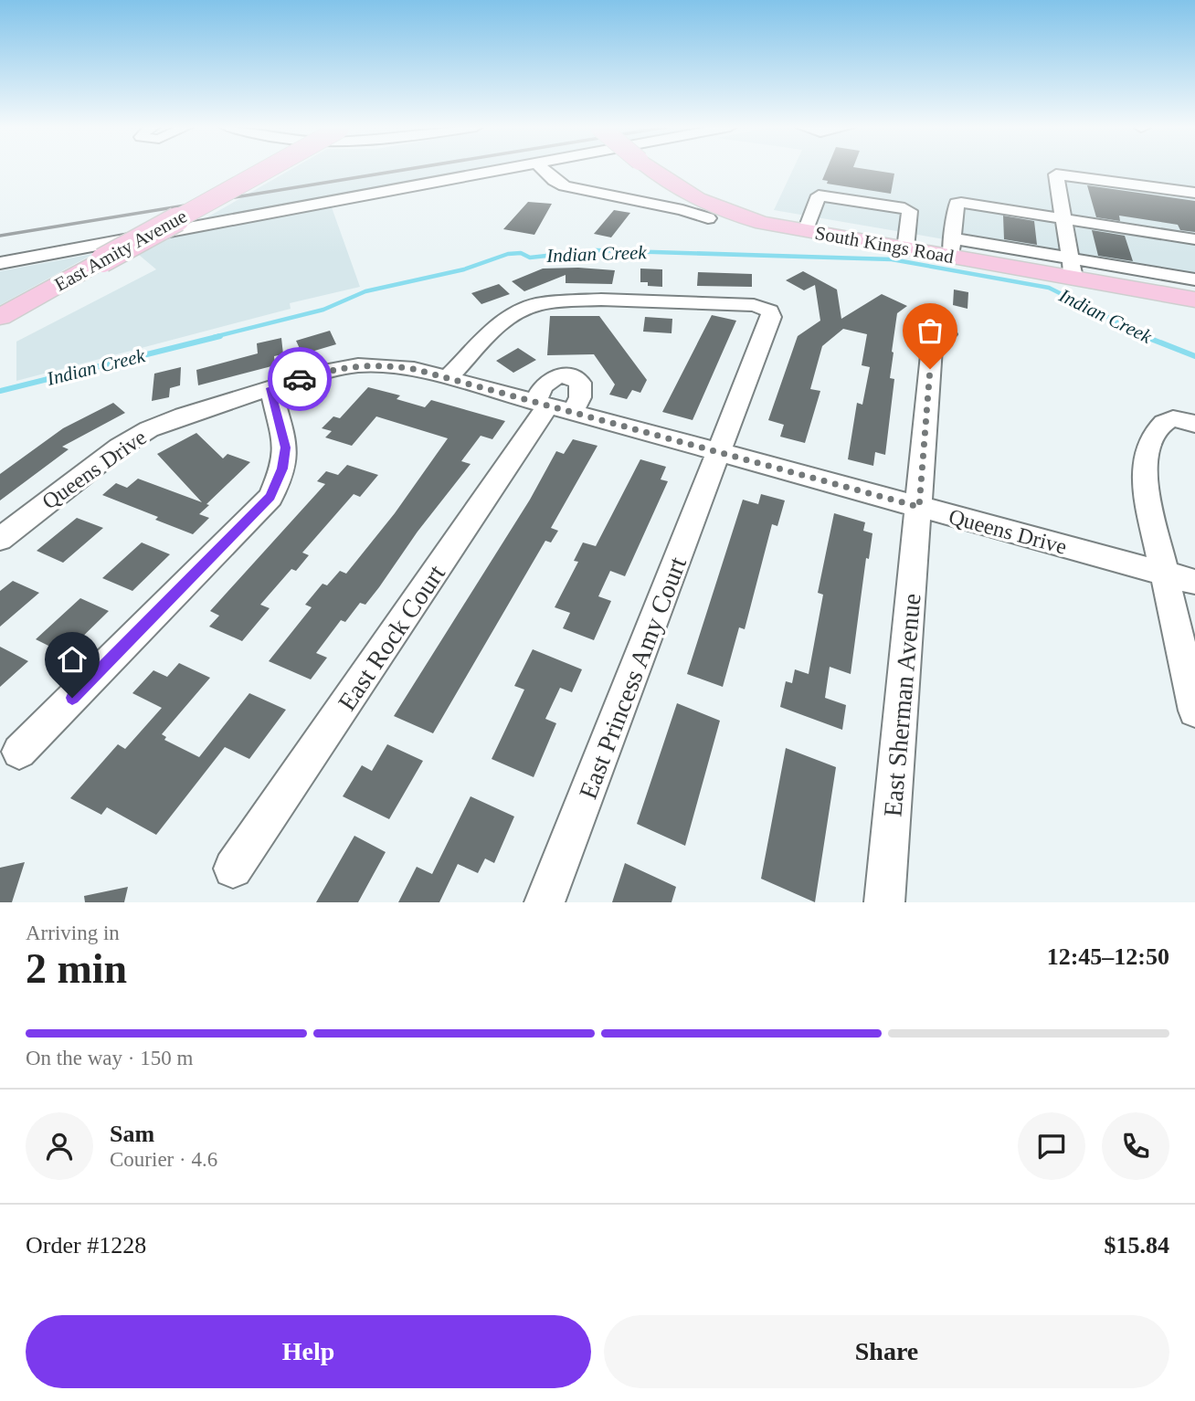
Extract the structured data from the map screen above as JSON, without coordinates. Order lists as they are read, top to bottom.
{
  "streets": {
    "main road": ["South Kings Road", "East Amity Avenue"],
    "street": [
      "Queens Drive",
      "East Rock Court",
      "East Princess Amy Court",
      "East Sherman Avenue"
    ]
  },
  "crossings": [
    ["Queens Drive", "East Rock Court"],
    ["Queens Drive", "East Princess Amy Court"],
    ["Queens Drive", "East Sherman Avenue"]
  ],
  "water": ["Indian Creek"],
  "page": {
    "heading": ["2 min", "Arriving in", "12:45–12:50"],
    "panel": [
      "Sam",
      "Courier · 4.6",
      "Order #1228",
      "$15.84"
    ],
    "bar": "On the way · 150 m",
    "buttons": ["Help", "Share"]
  }
}
